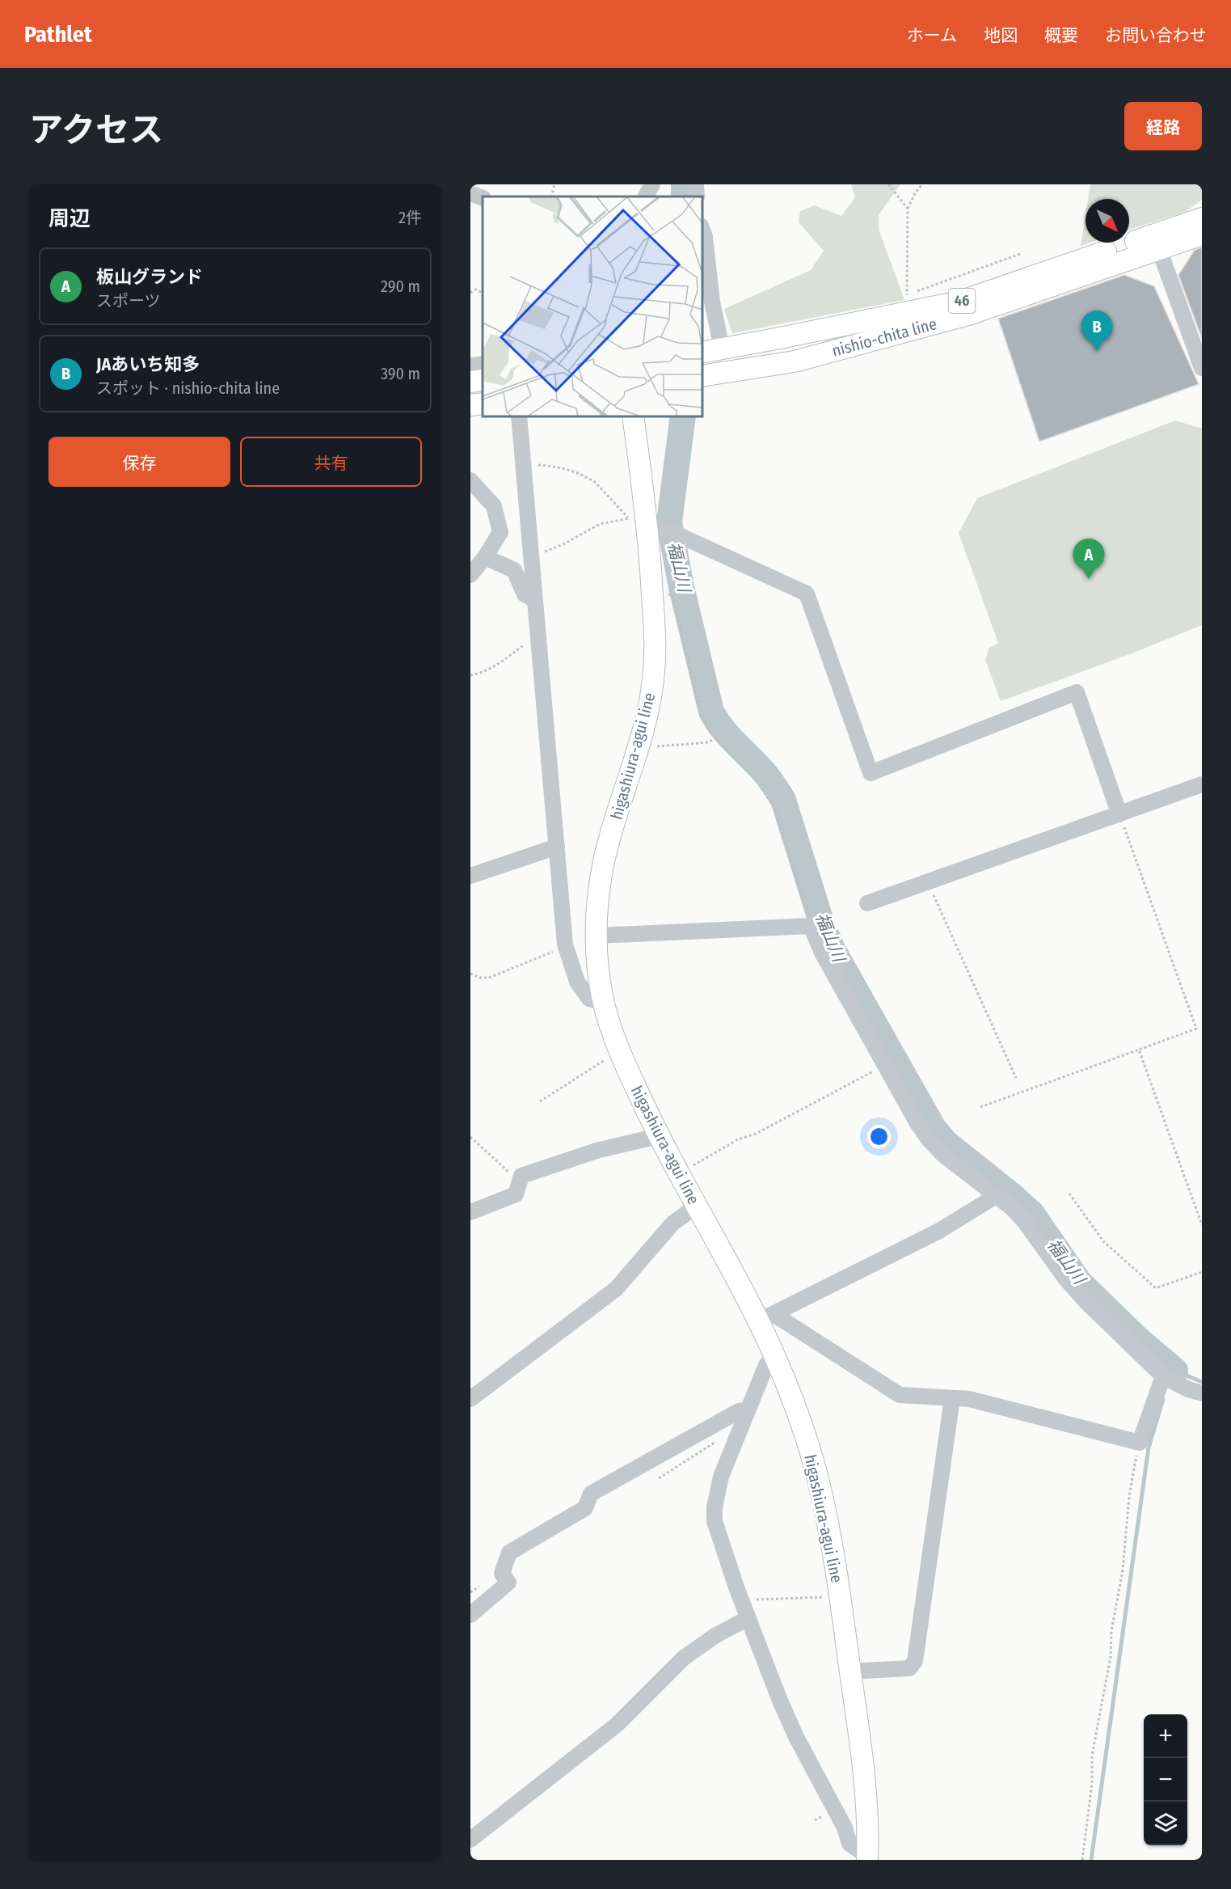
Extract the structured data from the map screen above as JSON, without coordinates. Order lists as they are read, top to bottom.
{
  "streets": {
    "main road": ["46", "nishio-chita line", "higashiura-agui line"]
  },
  "water": ["福山川"],
  "north": "bottom right",
  "page": {
    "header": "Pathlet",
    "nav": [
      "ホーム",
      "地図",
      "概要",
      "お問い合わせ"
    ],
    "title": "アクセス",
    "buttons": [
      "経路",
      ["保存", "共有"]
    ],
    "heading": ["周辺", "2件"],
    "list": [
      {
        "mark": "A",
        "name": "板山グランド",
        "note": "スポーツ",
        "value": "290 m"
      },
      {
        "mark": "B",
        "name": "JAあいち知多",
        "note": "スポット · nishio-chita line",
        "value": "390 m"
      }
    ],
    "pins": ["B", "A"],
    "map_buttons": ["+", "−"]
  }
}
